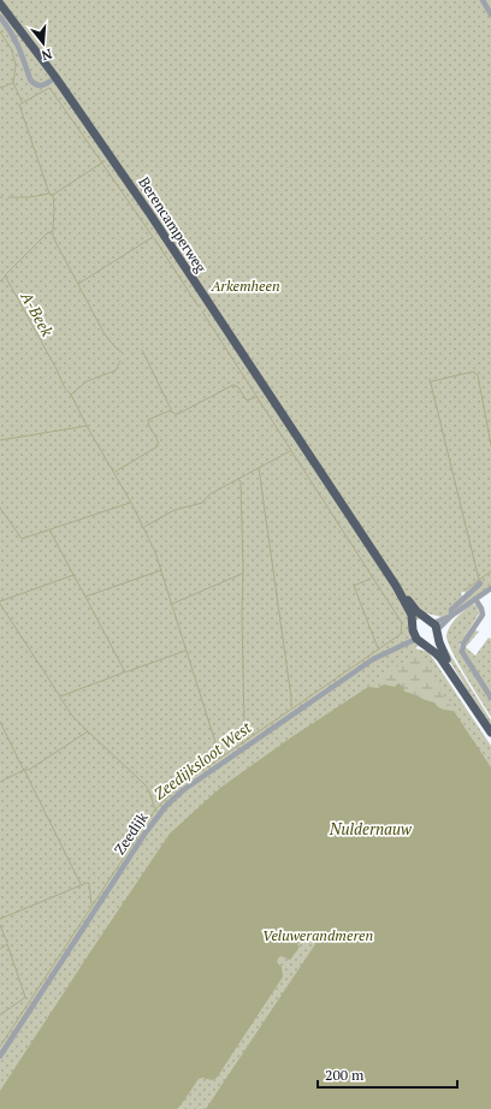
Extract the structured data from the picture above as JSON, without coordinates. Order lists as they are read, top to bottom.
{
  "streets": {
    "main road": ["Berencamperweg"],
    "street": ["Zeedijk"]
  },
  "crossings": [
    ["Berencamperweg", "Zeedijk"]
  ],
  "water": ["A-Beek", "Zeedijksloot West", "Nuldernauw"],
  "parks": ["Arkemheen", "Veluwerandmeren"],
  "scale_bar": "200 m",
  "north": "bottom"
}
